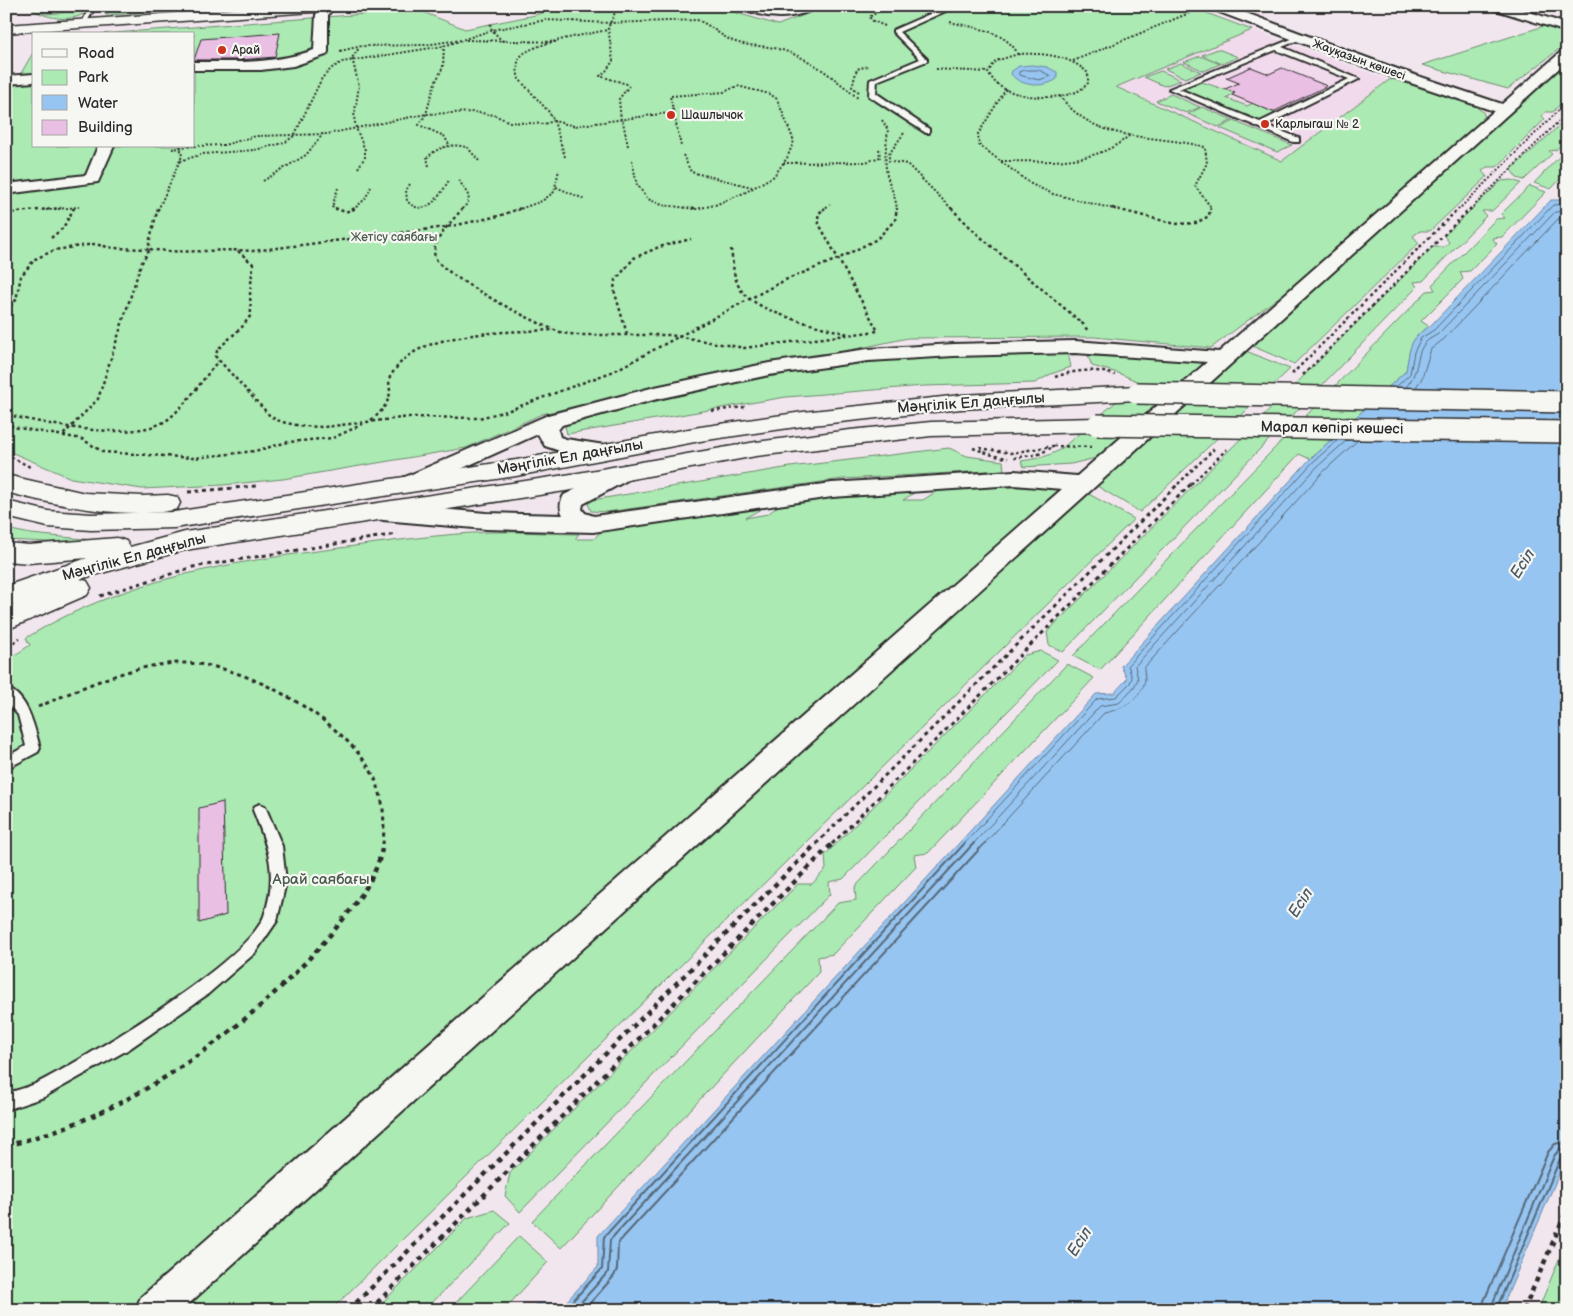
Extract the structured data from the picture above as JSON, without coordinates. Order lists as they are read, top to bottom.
{
  "streets": {
    "main road": ["Мәңгілік Ел даңғылы", "Марал көпірі көшесі"],
    "street": ["Жауқазын көшесі"]
  },
  "crossings": [
    ["Мәңгілік Ел даңғылы", "Марал көпірі көшесі"]
  ],
  "water": ["Есіл"],
  "parks": ["Жетісу саябағы", "Арай саябағы"],
  "places": ["Арай", "Шашлычок", "Карлыгаш № 2"],
  "legend": [
    "Road",
    "Park",
    "Water",
    "Building"
  ]
}
